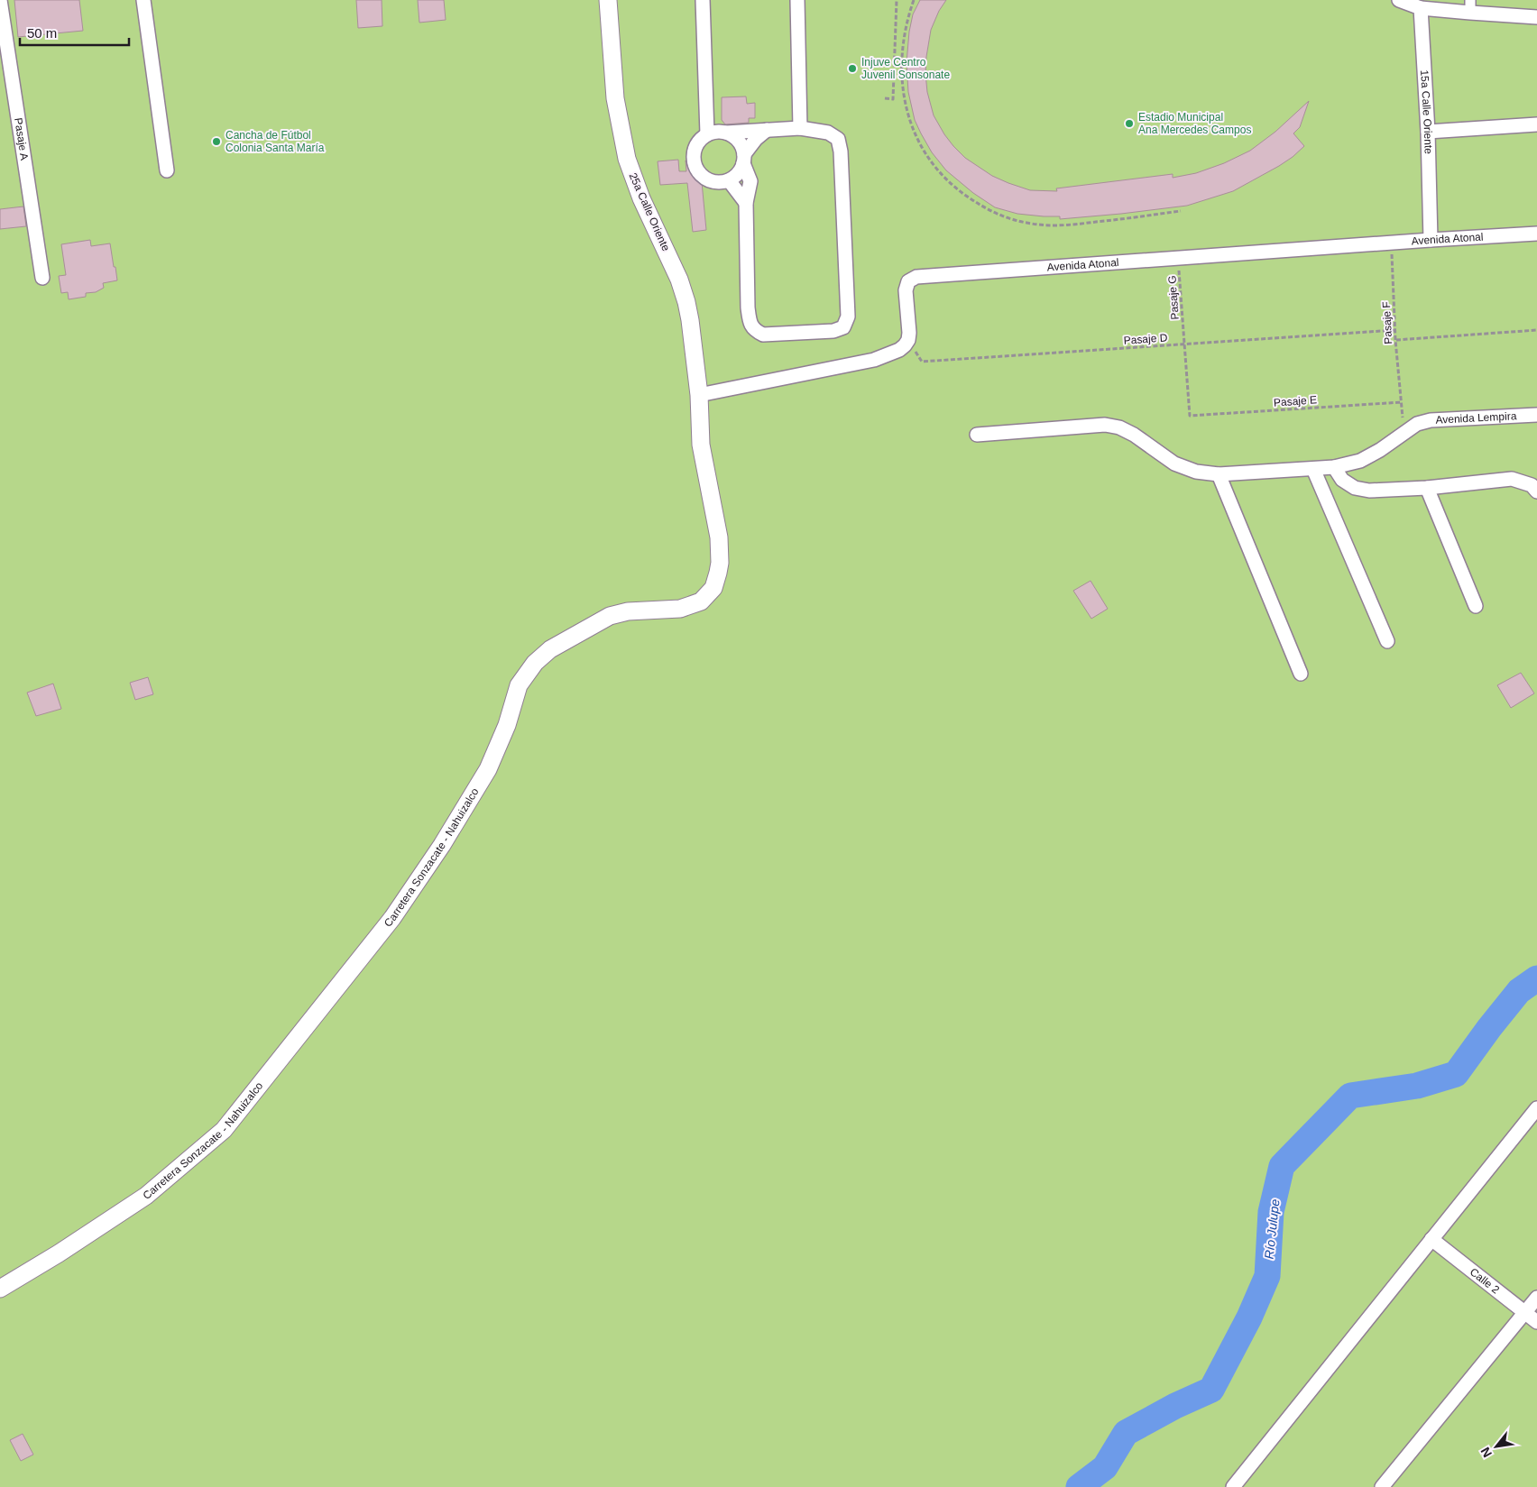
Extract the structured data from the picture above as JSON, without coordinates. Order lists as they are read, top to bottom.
{
  "streets": {
    "street": [
      "15a Calle Oriente",
      "Pasaje A",
      "25a Calle Oriente",
      "Avenida Atonal",
      "Avenida Lempira",
      "Carretera Sonzacate - Nahuizalco",
      "Calle 2"
    ],
    "path": [
      "Pasaje G",
      "Pasaje F",
      "Pasaje D",
      "Pasaje E"
    ]
  },
  "crossings": [
    ["15a Calle Oriente", "Avenida Atonal"],
    ["25a Calle Oriente", "Carretera Sonzacate - Nahuizalco"],
    ["Avenida Atonal", "Pasaje G"],
    ["Avenida Atonal", "Pasaje F"],
    ["Avenida Atonal", "Pasaje D"],
    ["Pasaje G", "Pasaje D"],
    ["Pasaje G", "Pasaje E"],
    ["Pasaje F", "Pasaje D"],
    ["Pasaje F", "Pasaje E"]
  ],
  "water": ["Río Julupe"],
  "places": ["Injuve Centro Juvenil Sonsonate", "Estadio Municipal Ana Mercedes Campos", "Cancha de Fútbol Colonia Santa María"],
  "scale_bar": "50 m",
  "north": "bottom left"
}
